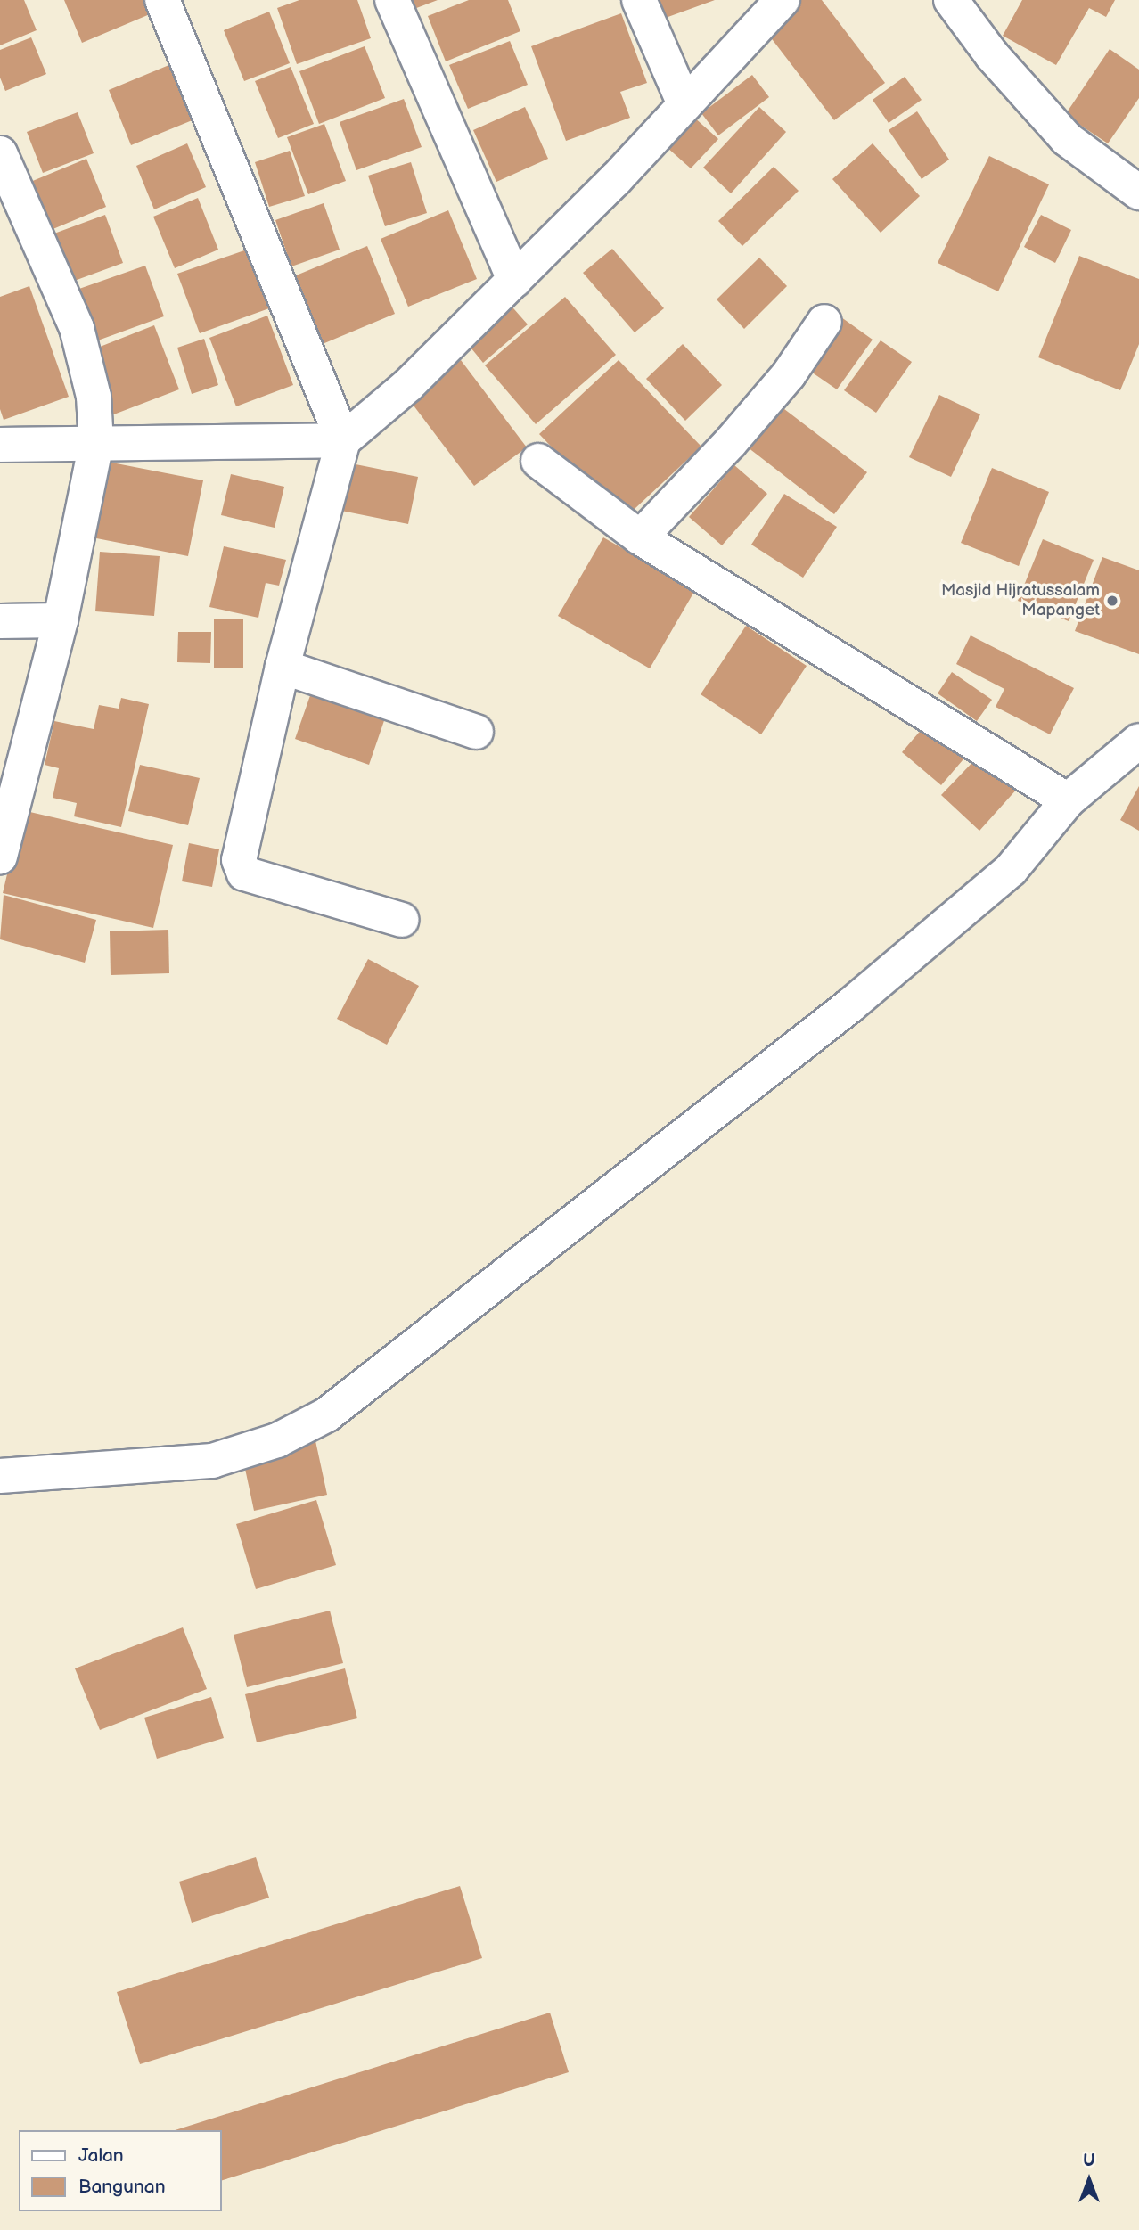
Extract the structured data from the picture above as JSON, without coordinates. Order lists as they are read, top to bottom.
{
  "places": ["Masjid Hijratussalam Mapanget"],
  "legend": ["Jalan", "Bangunan"],
  "north": "top"
}
